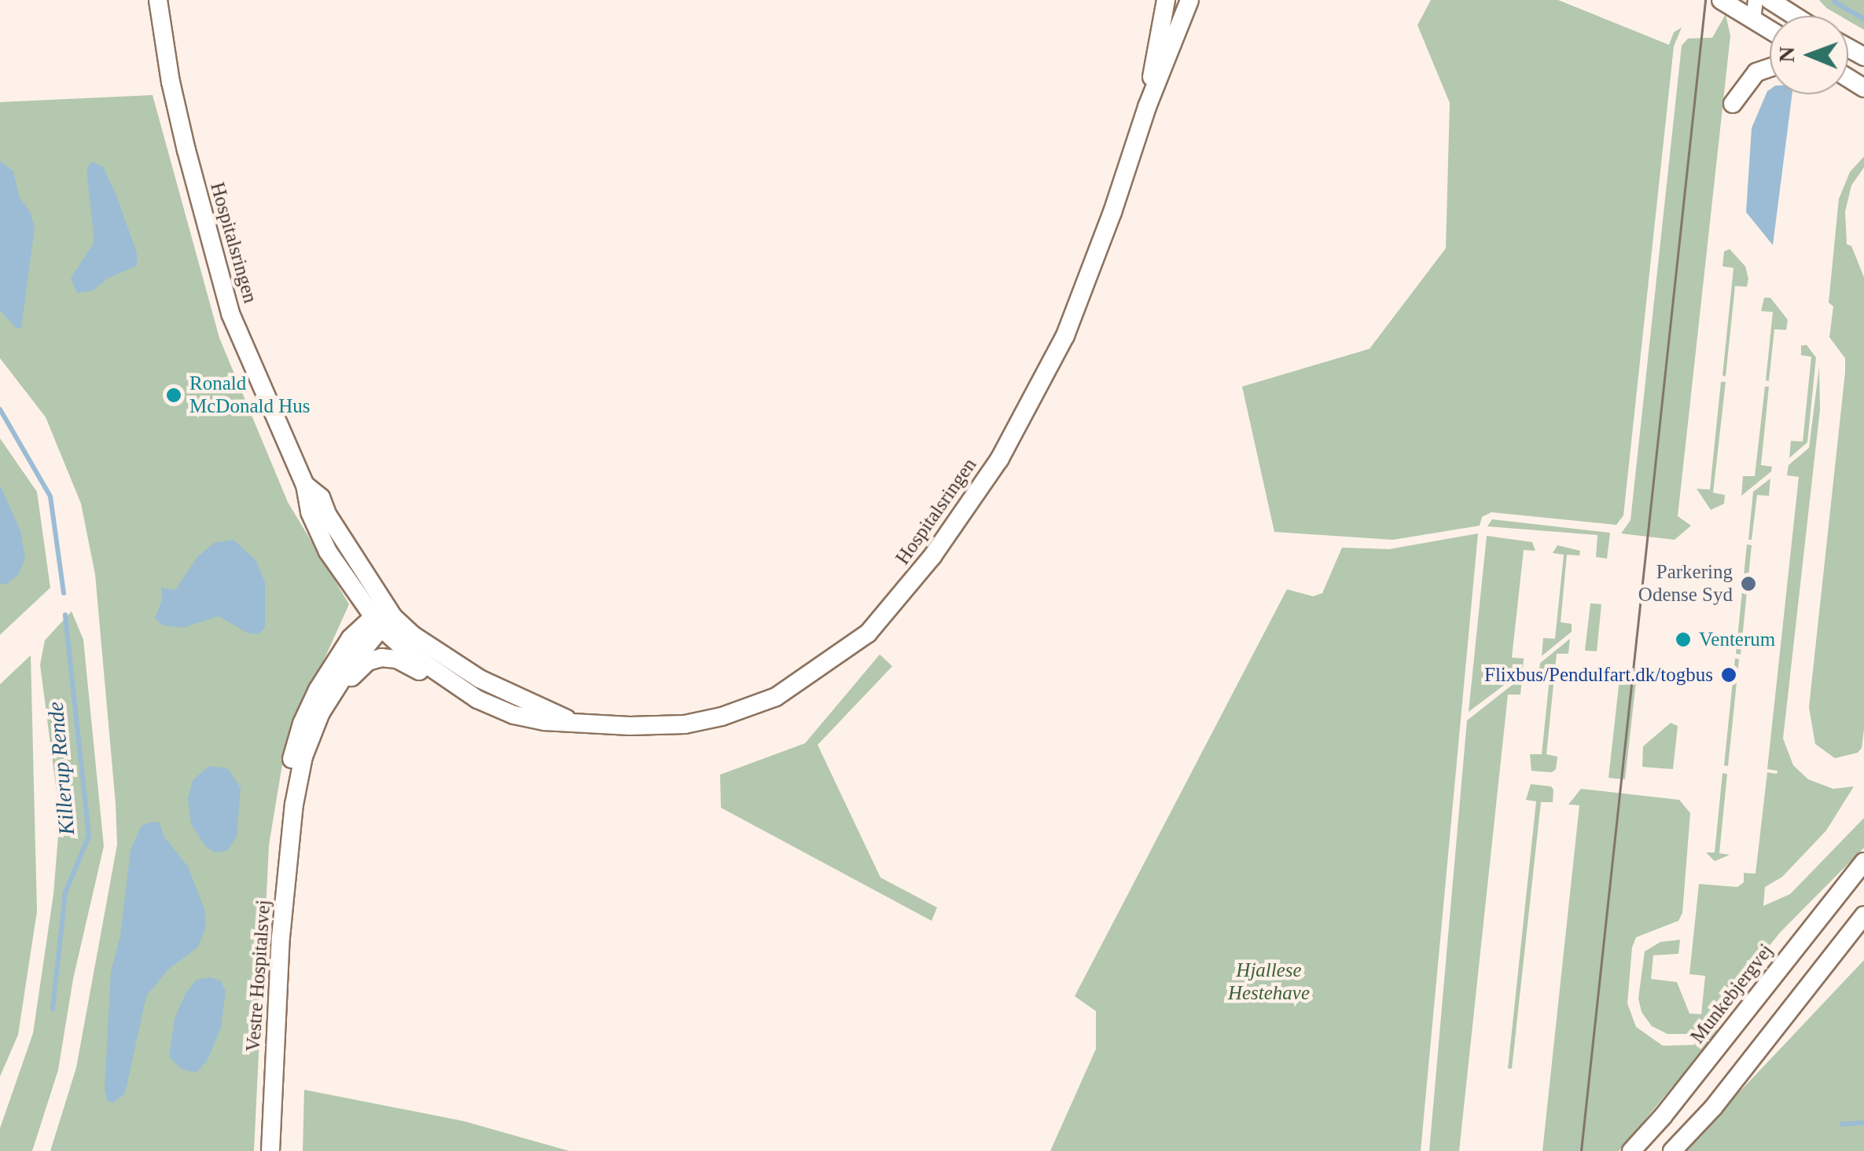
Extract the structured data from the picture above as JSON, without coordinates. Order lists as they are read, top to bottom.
{
  "streets": {
    "street": ["Hospitalsringen", "Vestre Hospitalsvej", "Munkebjergvej"]
  },
  "crossings": [
    ["Hospitalsringen", "Vestre Hospitalsvej"]
  ],
  "water": ["Killerup Rende"],
  "parks": ["Hjallese Hestehave"],
  "places": [
    "Ronald McDonald Hus",
    "Parkering Odense Syd",
    "Venterum",
    "Flixbus/Pendulfart.dk/togbus"
  ],
  "north": "left"
}
